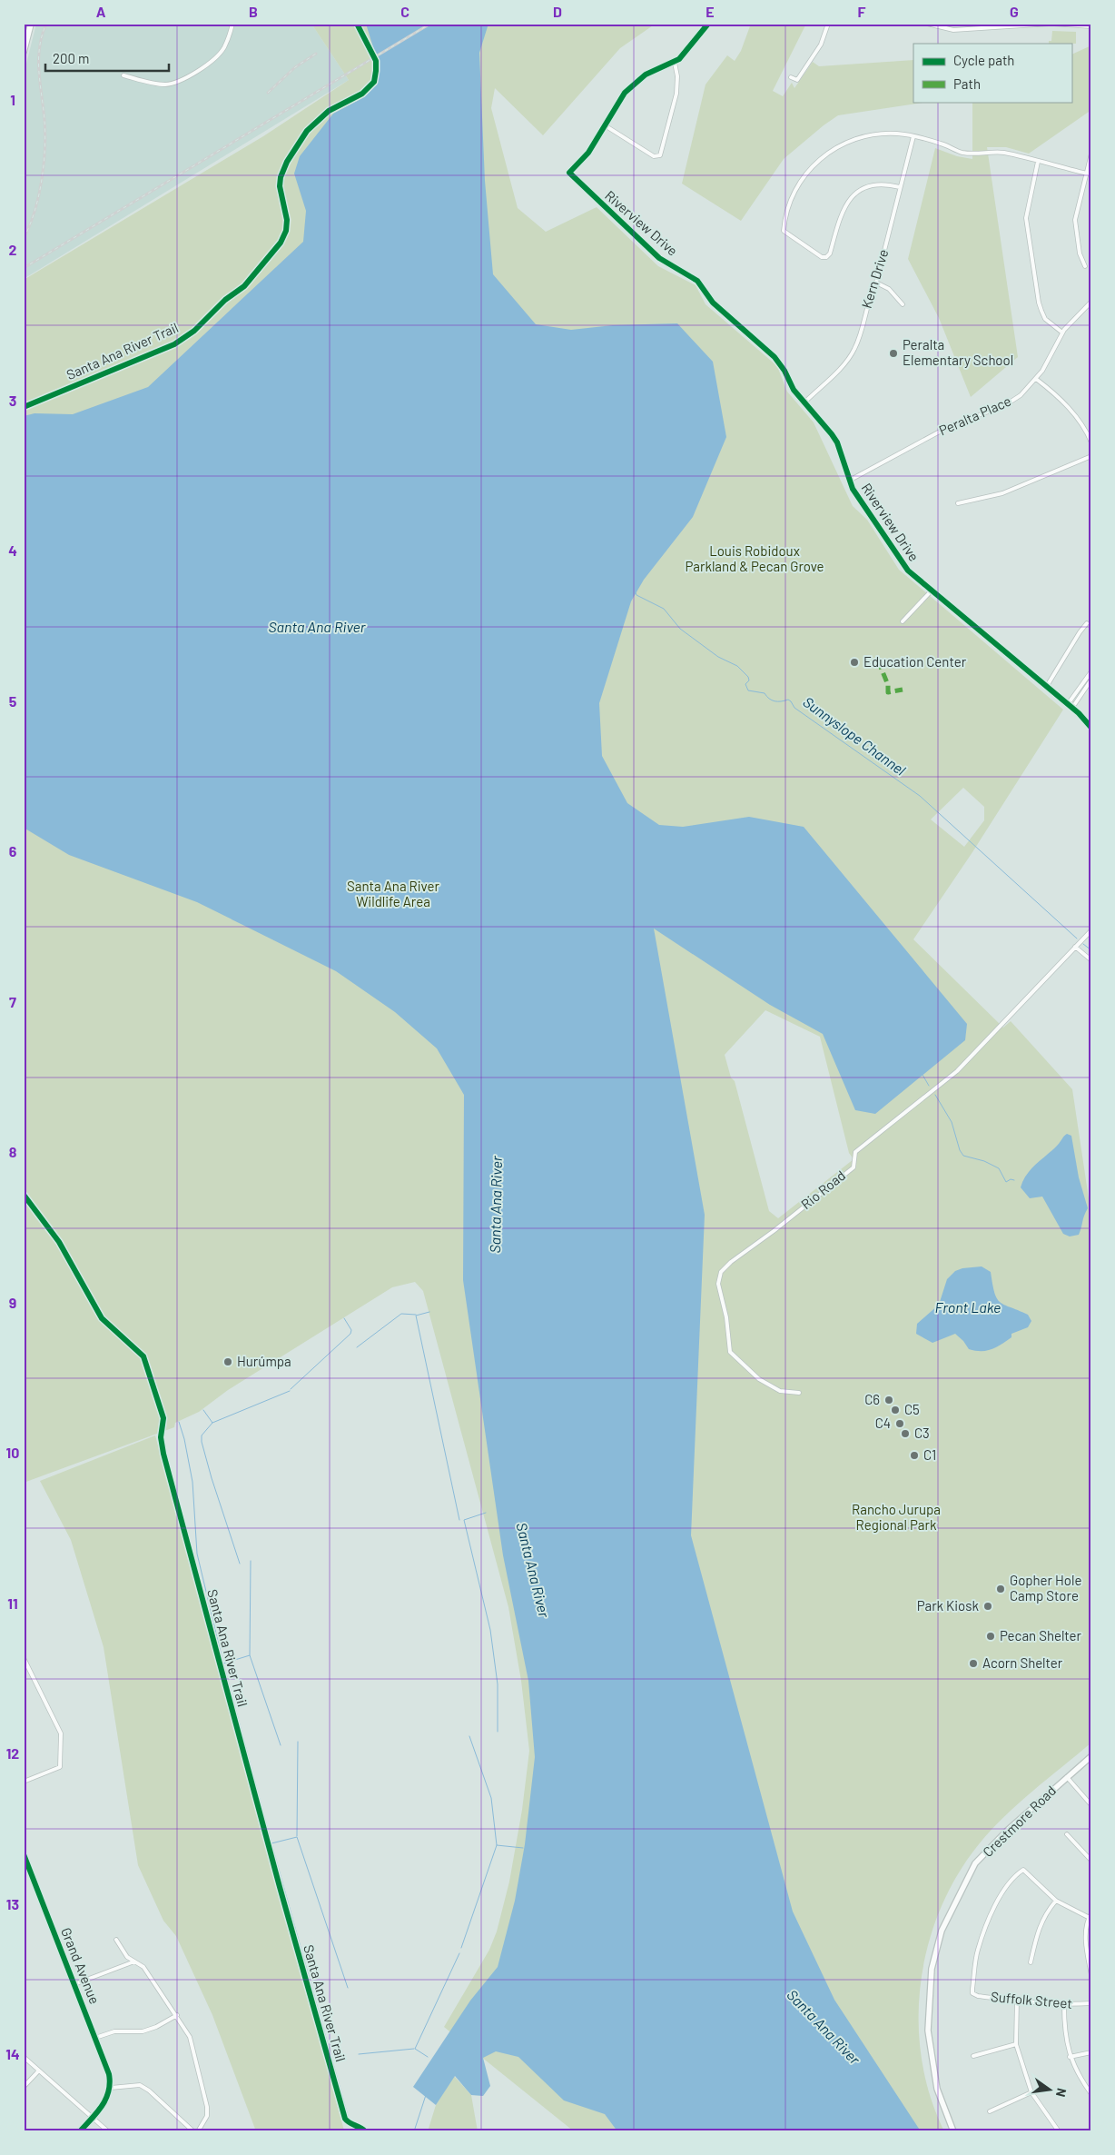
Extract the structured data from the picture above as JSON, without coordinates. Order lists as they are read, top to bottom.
{
  "streets": {
    "street": [
      "Riverview Drive",
      "Kern Drive",
      "Peralta Place",
      "Rio Road",
      "Crestmore Road",
      "Grand Avenue",
      "Suffolk Street"
    ],
    "cycle path": ["Santa Ana River Trail"]
  },
  "crossings": [
    ["Riverview Drive", "Kern Drive"],
    ["Riverview Drive", "Peralta Place"]
  ],
  "water": ["Santa Ana River", "Sunnyslope Channel", "Front Lake"],
  "parks": ["Louis Robidoux Parkland & Pecan Grove", "Santa Ana River Wildlife Area", "Rancho Jurupa Regional Park"],
  "places": [
    "Peralta Elementary School",
    "Education Center",
    "Hurúmpa",
    "C6",
    "C5",
    "C4",
    "C3",
    "C1",
    "Gopher Hole Camp Store",
    "Park Kiosk",
    "Pecan Shelter",
    "Acorn Shelter"
  ],
  "legend": ["Cycle path", "Path"],
  "scale_bar": "200 m",
  "north": "right",
  "grid": {
    "columns": [
      "A",
      "B",
      "C",
      "D",
      "E",
      "F",
      "G"
    ],
    "rows": [
      "1",
      "2",
      "3",
      "4",
      "5",
      "6",
      "7",
      "8",
      "9",
      "10",
      "11",
      "12",
      "13",
      "14"
    ]
  }
}
